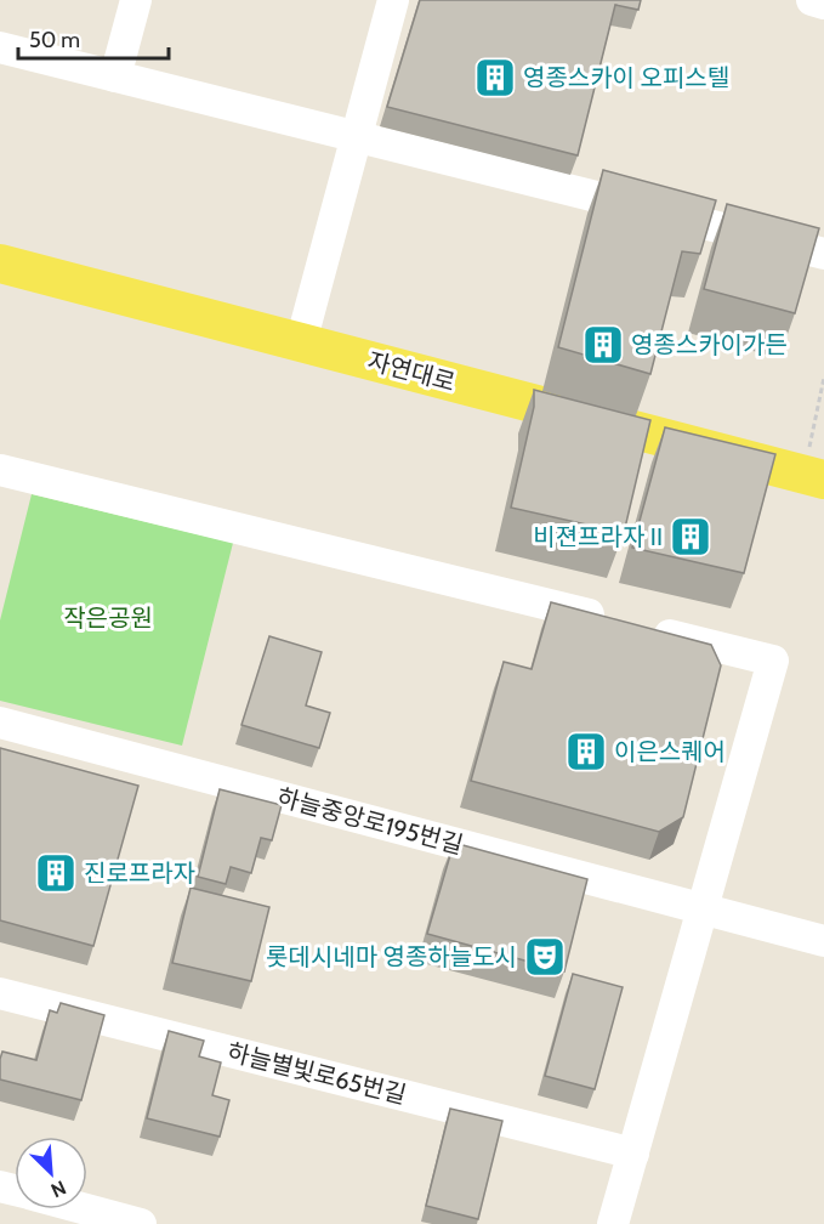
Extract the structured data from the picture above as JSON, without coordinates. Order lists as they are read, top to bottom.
{
  "streets": {
    "main road": ["자연대로"],
    "street": ["하늘중앙로195번길", "하늘별빛로65번길"]
  },
  "parks": ["작은공원"],
  "places": {
    "building": [
      "영종스카이 오피스텔",
      "영종스카이가든",
      "비젼프라자 II",
      "이은스퀘어",
      "진로프라자"
    ],
    "theatre": ["롯데시네마 영종하늘도시"]
  },
  "scale_bar": "50 m",
  "north": "bottom right"
}
